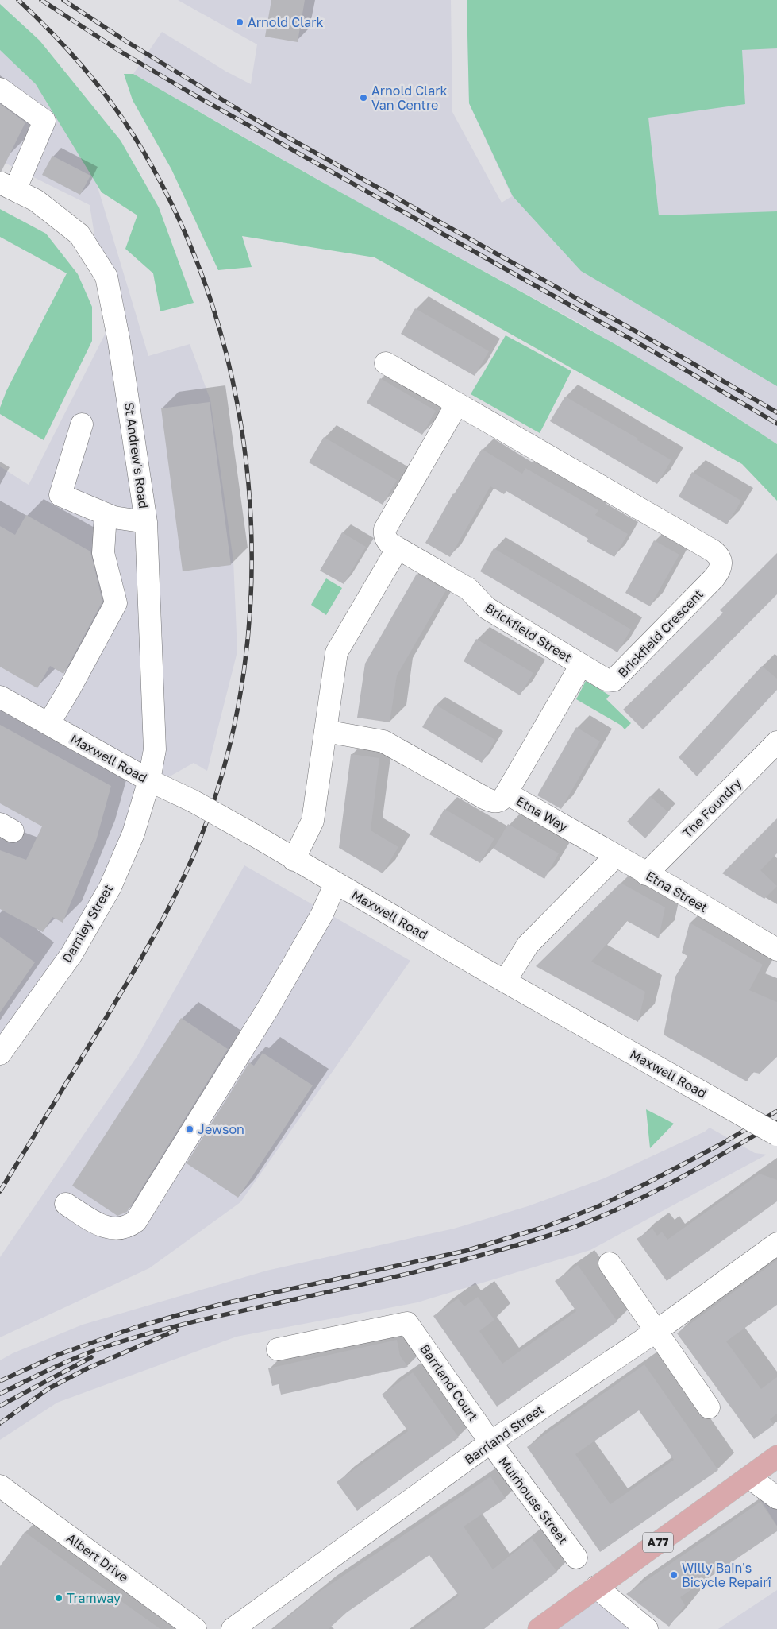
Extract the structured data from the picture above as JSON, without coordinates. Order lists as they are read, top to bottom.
{
  "streets": {
    "main road": ["A77"],
    "street": [
      "St Andrew's Road",
      "Brickfield Street",
      "Brickfield Crescent",
      "Maxwell Road",
      "The Foundry",
      "Etna Way",
      "Etna Street",
      "Darnley Street",
      "Barrland Court",
      "Barrland Street",
      "Muirhouse Street",
      "Albert Drive"
    ]
  },
  "crossings": [
    ["St Andrew's Road", "Maxwell Road"],
    ["St Andrew's Road", "Darnley Street"],
    ["Brickfield Street", "Brickfield Crescent"],
    ["Maxwell Road", "Darnley Street"],
    ["The Foundry", "Etna Street"],
    ["Etna Way", "Etna Street"],
    ["Barrland Court", "Barrland Street"],
    ["Barrland Court", "Muirhouse Street"],
    ["Barrland Street", "Muirhouse Street"]
  ],
  "places": [
    "Arnold Clark",
    "Arnold Clark Van Centre",
    "Jewson",
    "Willy Bain's Bicycle Repairî",
    "Tramway"
  ]
}
